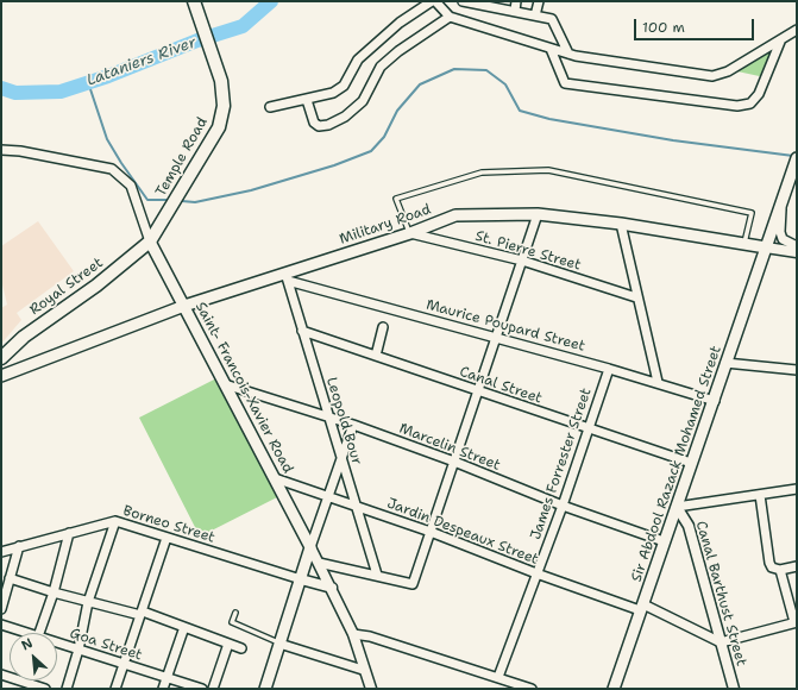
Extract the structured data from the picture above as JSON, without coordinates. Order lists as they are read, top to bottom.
{
  "streets": {
    "main road": [
      "Temple Road",
      "Military Road",
      "Royal Street",
      "Saint- Francois-Xavier Road",
      "Sir Abdool Razack Mohamed Street"
    ],
    "street": [
      "St. Pierre Street",
      "Maurice Poupard Street",
      "Canal Street",
      "Leopold Bour",
      "Marcelin Street",
      "James Forrester Street",
      "Borneo Street",
      "Jardin Despeaux Street",
      "Canal Barthust Street",
      "Goa Street"
    ]
  },
  "crossings": [
    ["Temple Road", "Royal Street"],
    ["Temple Road", "Saint- Francois-Xavier Road"],
    ["Military Road", "St. Pierre Street"],
    ["Military Road", "Maurice Poupard Street"],
    ["Military Road", "Saint- Francois-Xavier Road"],
    ["Military Road", "Leopold Bour"],
    ["Military Road", "Sir Abdool Razack Mohamed Street"],
    ["Royal Street", "Saint- Francois-Xavier Road"],
    ["Maurice Poupard Street", "Leopold Bour"],
    ["Maurice Poupard Street", "James Forrester Street"],
    ["Maurice Poupard Street", "Sir Abdool Razack Mohamed Street"],
    ["Canal Street", "Leopold Bour"],
    ["Canal Street", "James Forrester Street"],
    ["Canal Street", "Sir Abdool Razack Mohamed Street"],
    ["Saint- Francois-Xavier Road", "Marcelin Street"],
    ["Saint- Francois-Xavier Road", "Jardin Despeaux Street"],
    ["Leopold Bour", "Marcelin Street"],
    ["Leopold Bour", "Jardin Despeaux Street"],
    ["Marcelin Street", "James Forrester Street"],
    ["Marcelin Street", "Sir Abdool Razack Mohamed Street"],
    ["James Forrester Street", "Jardin Despeaux Street"],
    ["Sir Abdool Razack Mohamed Street", "Jardin Despeaux Street"],
    ["Sir Abdool Razack Mohamed Street", "Canal Barthust Street"],
    ["Jardin Despeaux Street", "Canal Barthust Street"]
  ],
  "water": ["Lataniers River"],
  "scale_bar": "100 m",
  "north": "top left"
}
